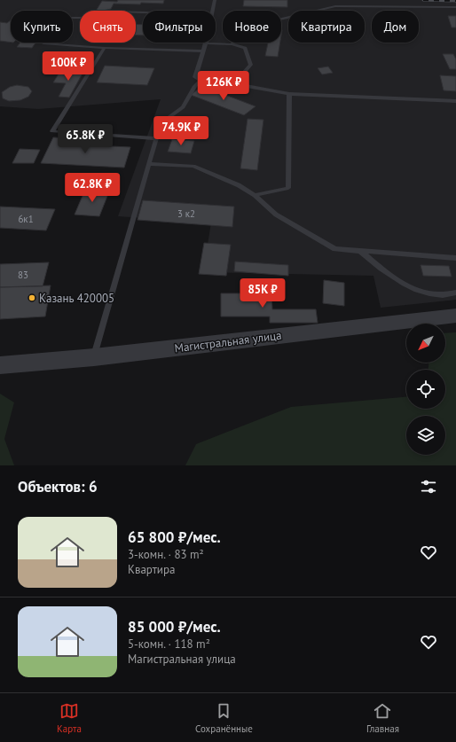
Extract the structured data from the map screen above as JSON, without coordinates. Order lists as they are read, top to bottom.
{
  "streets": {
    "street": ["Магистральная улица"]
  },
  "places": ["Казань 420005"],
  "house_numbers": ["3 к2", "6к1", "83"],
  "north": "bottom left",
  "page": {
    "chip": [
      "Купить",
      "Снять",
      "Фильтры",
      "Новое",
      "Квартира",
      "Дом"
    ],
    "price": [
      "100K ₽",
      "126K ₽",
      "74.9K ₽",
      "65.8K ₽",
      "62.8K ₽",
      "85K ₽"
    ],
    "heading": "Объектов: 6",
    "list": [
      {
        "name": "65 800 ₽/мес.",
        "note": "3-комн. · 83 m² · Квартира"
      },
      {
        "name": "85 000 ₽/мес.",
        "note": "5-комн. · 118 m² · Магистральная улица"
      }
    ],
    "tabs": ["Карта", "Сохранённые", "Главная"]
  }
}
